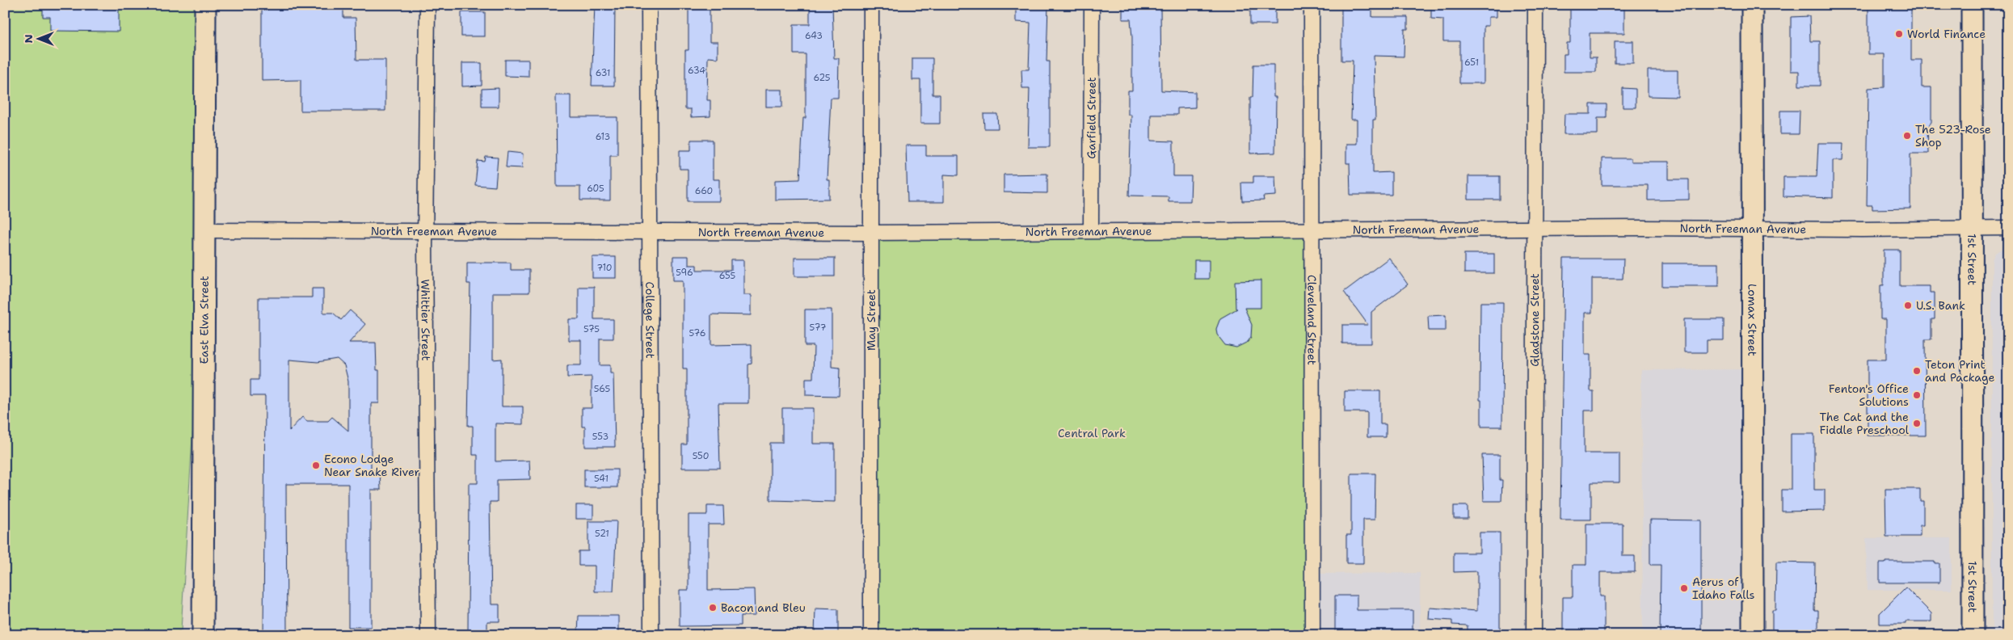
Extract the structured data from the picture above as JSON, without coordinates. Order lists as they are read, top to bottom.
{
  "streets": {
    "main road": ["1st Street", "East Elva Street", "Lomax Street"],
    "street": [
      "Garfield Street",
      "North Freeman Avenue",
      "Whittier Street",
      "College Street",
      "May Street",
      "Cleveland Street",
      "Gladstone Street"
    ]
  },
  "crossings": [
    ["Garfield Street", "North Freeman Avenue"],
    ["North Freeman Avenue", "1st Street"],
    ["North Freeman Avenue", "East Elva Street"],
    ["North Freeman Avenue", "Whittier Street"],
    ["North Freeman Avenue", "College Street"],
    ["North Freeman Avenue", "May Street"],
    ["North Freeman Avenue", "Cleveland Street"],
    ["North Freeman Avenue", "Gladstone Street"],
    ["North Freeman Avenue", "Lomax Street"]
  ],
  "parks": ["Central Park"],
  "places": [
    "World Finance",
    "The 523-Rose Shop",
    "U.S. Bank",
    "Teton Print and Package",
    "Fenton's Office Solutions",
    "The Cat and the Fiddle Preschool",
    "Econo Lodge Near Snake River",
    "Aerus of Idaho Falls",
    "Bacon and Bleu"
  ],
  "house_numbers": [
    "643",
    "651",
    "634",
    "631",
    "625",
    "613",
    "605",
    "660",
    "710",
    "596",
    "655",
    "577",
    "575",
    "576",
    "565",
    "553",
    "550",
    "541",
    "521"
  ],
  "north": "left"
}
